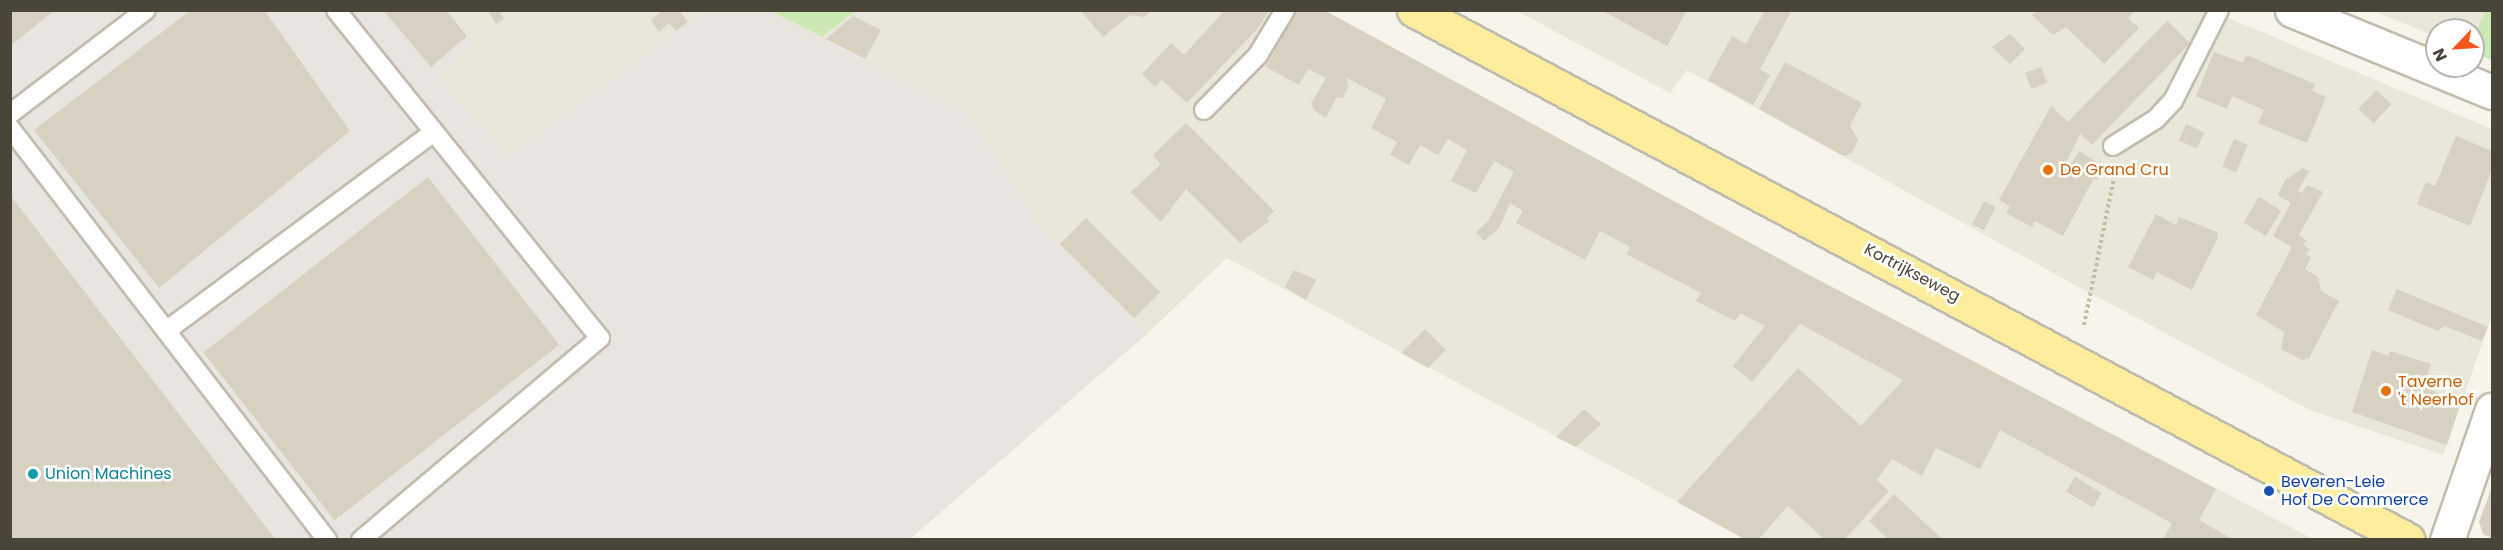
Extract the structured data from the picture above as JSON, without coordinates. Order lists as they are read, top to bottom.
{
  "streets": {
    "main road": ["Kortrijkseweg"]
  },
  "places": [
    "De Grand Cru",
    "Taverne 't Neerhof",
    "Union Machines",
    "Beveren-Leie Hof De Commerce"
  ],
  "north": "bottom left"
}
